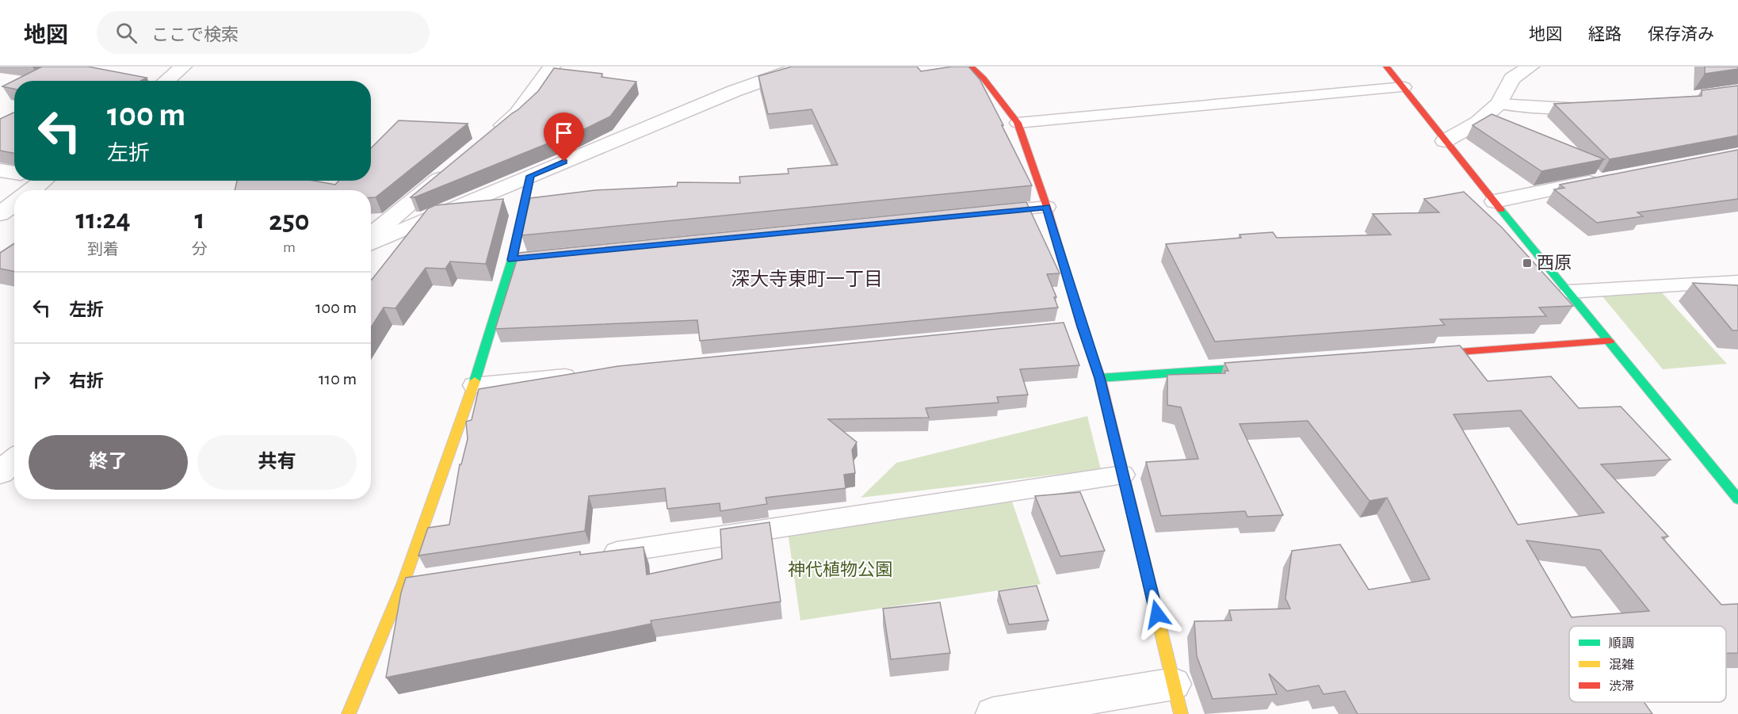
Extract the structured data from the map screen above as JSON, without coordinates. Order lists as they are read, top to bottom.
{
  "districts": ["深大寺東町一丁目"],
  "parks": ["神代植物公園"],
  "places": {
    "transit": ["西原"]
  },
  "legend": ["順調", "混雑", "渋滞"],
  "page": {
    "header": "地図",
    "search": "ここで検索",
    "nav": ["地図", "経路", "保存済み"],
    "turn": ["100 m", "左折"],
    "eta": [
      "11:24",
      "到着",
      "1",
      "分",
      "250",
      "m"
    ],
    "list": [
      {
        "name": "左折",
        "value": "100 m"
      },
      {
        "name": "右折",
        "value": "110 m"
      }
    ],
    "buttons": ["終了", "共有"]
  }
}
